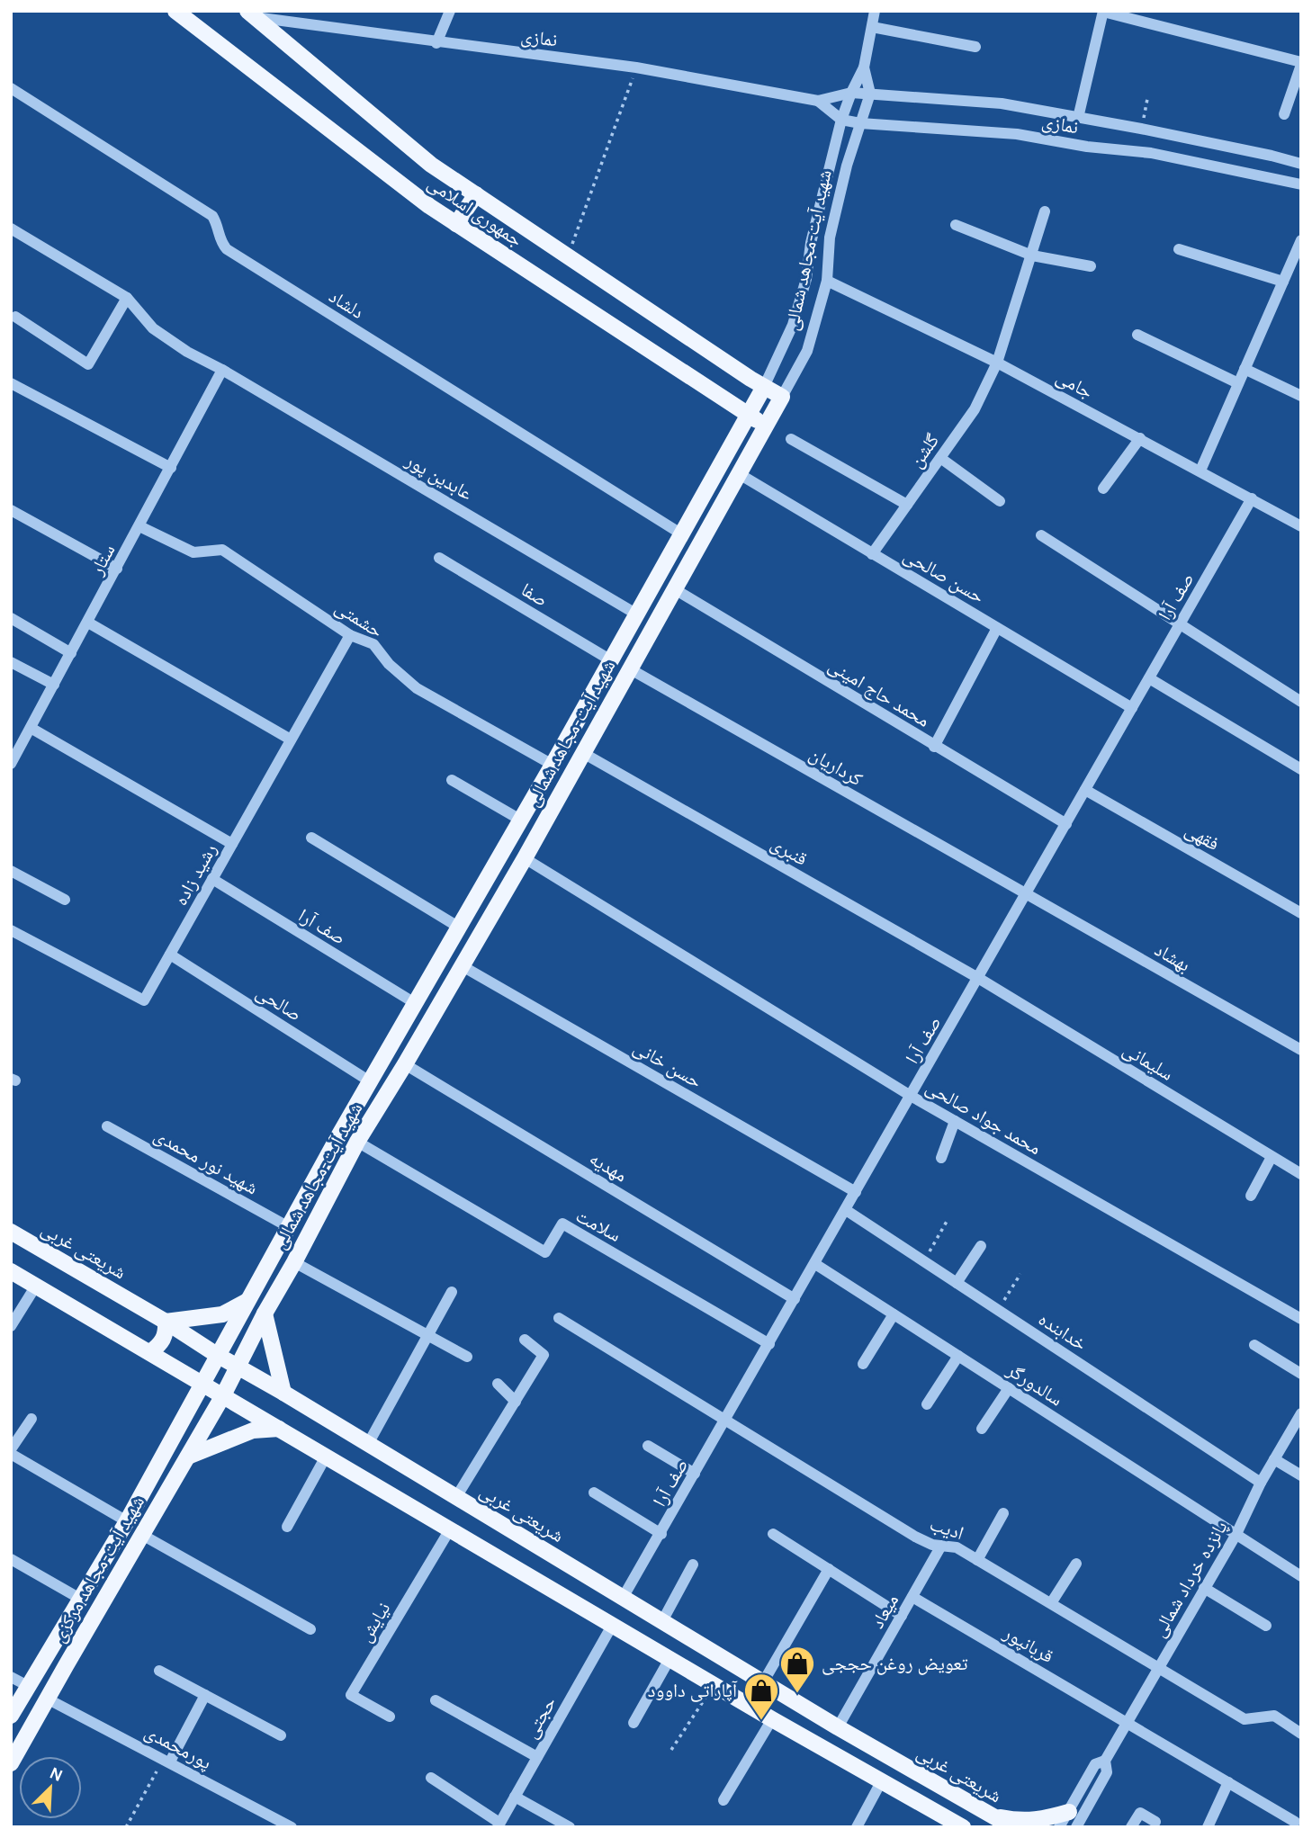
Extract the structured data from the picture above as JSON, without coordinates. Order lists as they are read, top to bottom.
{
  "streets": {
    "main road": [
      "جمهوری اسلامی",
      "شهید آیت-مجاهد شمالی",
      "شریعتی غربی",
      "شهید آیت-مجاهد مرکزی"
    ],
    "street": [
      "نمازی",
      "دلشاد",
      "جامی",
      "گلشن",
      "عابدین پور",
      "ستار",
      "حسن صالحی",
      "صفا",
      "صف آرا",
      "حشمتی",
      "محمد حاج امینی",
      "کرداریان",
      "فقهی",
      "قنبری",
      "رشید زاده",
      "بهشاد",
      "صالحی",
      "سلیمانی",
      "حسن خانی",
      "محمد جواد صالحی",
      "شهید نور محمدی",
      "مهدیه",
      "سلامت",
      "خدابنده",
      "سالدورگر",
      "ادیب",
      "پانزده خرداد شمالی",
      "میعاد",
      "نیایش",
      "قربانپور",
      "حجتی",
      "پورمحمدی"
    ]
  },
  "crossings": [
    ["نمازی", "جمهوری اسلامی"],
    ["نمازی", "شهید آیت-مجاهد شمالی"],
    ["جمهوری اسلامی", "شهید آیت-مجاهد شمالی"],
    ["شهید آیت-مجاهد شمالی", "دلشاد"],
    ["شهید آیت-مجاهد شمالی", "جامی"],
    ["شهید آیت-مجاهد شمالی", "عابدین پور"],
    ["شهید آیت-مجاهد شمالی", "حسن صالحی"],
    ["شهید آیت-مجاهد شمالی", "صفا"],
    ["شهید آیت-مجاهد شمالی", "صف آرا"],
    ["شهید آیت-مجاهد شمالی", "حشمتی"],
    ["شهید آیت-مجاهد شمالی", "محمد حاج امینی"],
    ["شهید آیت-مجاهد شمالی", "کرداریان"],
    ["شهید آیت-مجاهد شمالی", "قنبری"],
    ["شهید آیت-مجاهد شمالی", "صالحی"],
    ["شهید آیت-مجاهد شمالی", "حسن خانی"],
    ["شهید آیت-مجاهد شمالی", "محمد جواد صالحی"],
    ["شهید آیت-مجاهد شمالی", "شهید نور محمدی"],
    ["شهید آیت-مجاهد شمالی", "مهدیه"],
    ["شهید آیت-مجاهد شمالی", "سلامت"],
    ["شهید آیت-مجاهد شمالی", "شریعتی غربی"],
    ["شهید آیت-مجاهد شمالی", "شهید آیت-مجاهد مرکزی"],
    ["جامی", "گلشن"],
    ["جامی", "صف آرا"],
    ["گلشن", "حسن صالحی"],
    ["عابدین پور", "ستار"],
    ["ستار", "حشمتی"],
    ["حسن صالحی", "صف آرا"],
    ["صف آرا", "محمد حاج امینی"],
    ["صف آرا", "کرداریان"],
    ["صف آرا", "فقهی"],
    ["صف آرا", "قنبری"],
    ["صف آرا", "رشید زاده"],
    ["صف آرا", "بهشاد"],
    ["صف آرا", "سلیمانی"],
    ["صف آرا", "حسن خانی"],
    ["صف آرا", "محمد جواد صالحی"],
    ["صف آرا", "مهدیه"],
    ["صف آرا", "سلامت"],
    ["صف آرا", "شریعتی غربی"],
    ["صف آرا", "خدابنده"],
    ["صف آرا", "سالدورگر"],
    ["صف آرا", "ادیب"],
    ["حشمتی", "رشید زاده"],
    ["کرداریان", "بهشاد"],
    ["قنبری", "سلیمانی"],
    ["رشید زاده", "صالحی"],
    ["شریعتی غربی", "شهید آیت-مجاهد مرکزی"],
    ["شریعتی غربی", "میعاد"],
    ["خدابنده", "پانزده خرداد شمالی"],
    ["سالدورگر", "پانزده خرداد شمالی"],
    ["ادیب", "پانزده خرداد شمالی"],
    ["ادیب", "میعاد"],
    ["شهید آیت-مجاهد مرکزی", "پورمحمدی"],
    ["پانزده خرداد شمالی", "قربانپور"],
    ["میعاد", "قربانپور"]
  ],
  "places": {
    "shop": ["تعویض روغن حججی", "آپاراتی داوود"]
  },
  "north": "top right"
}
